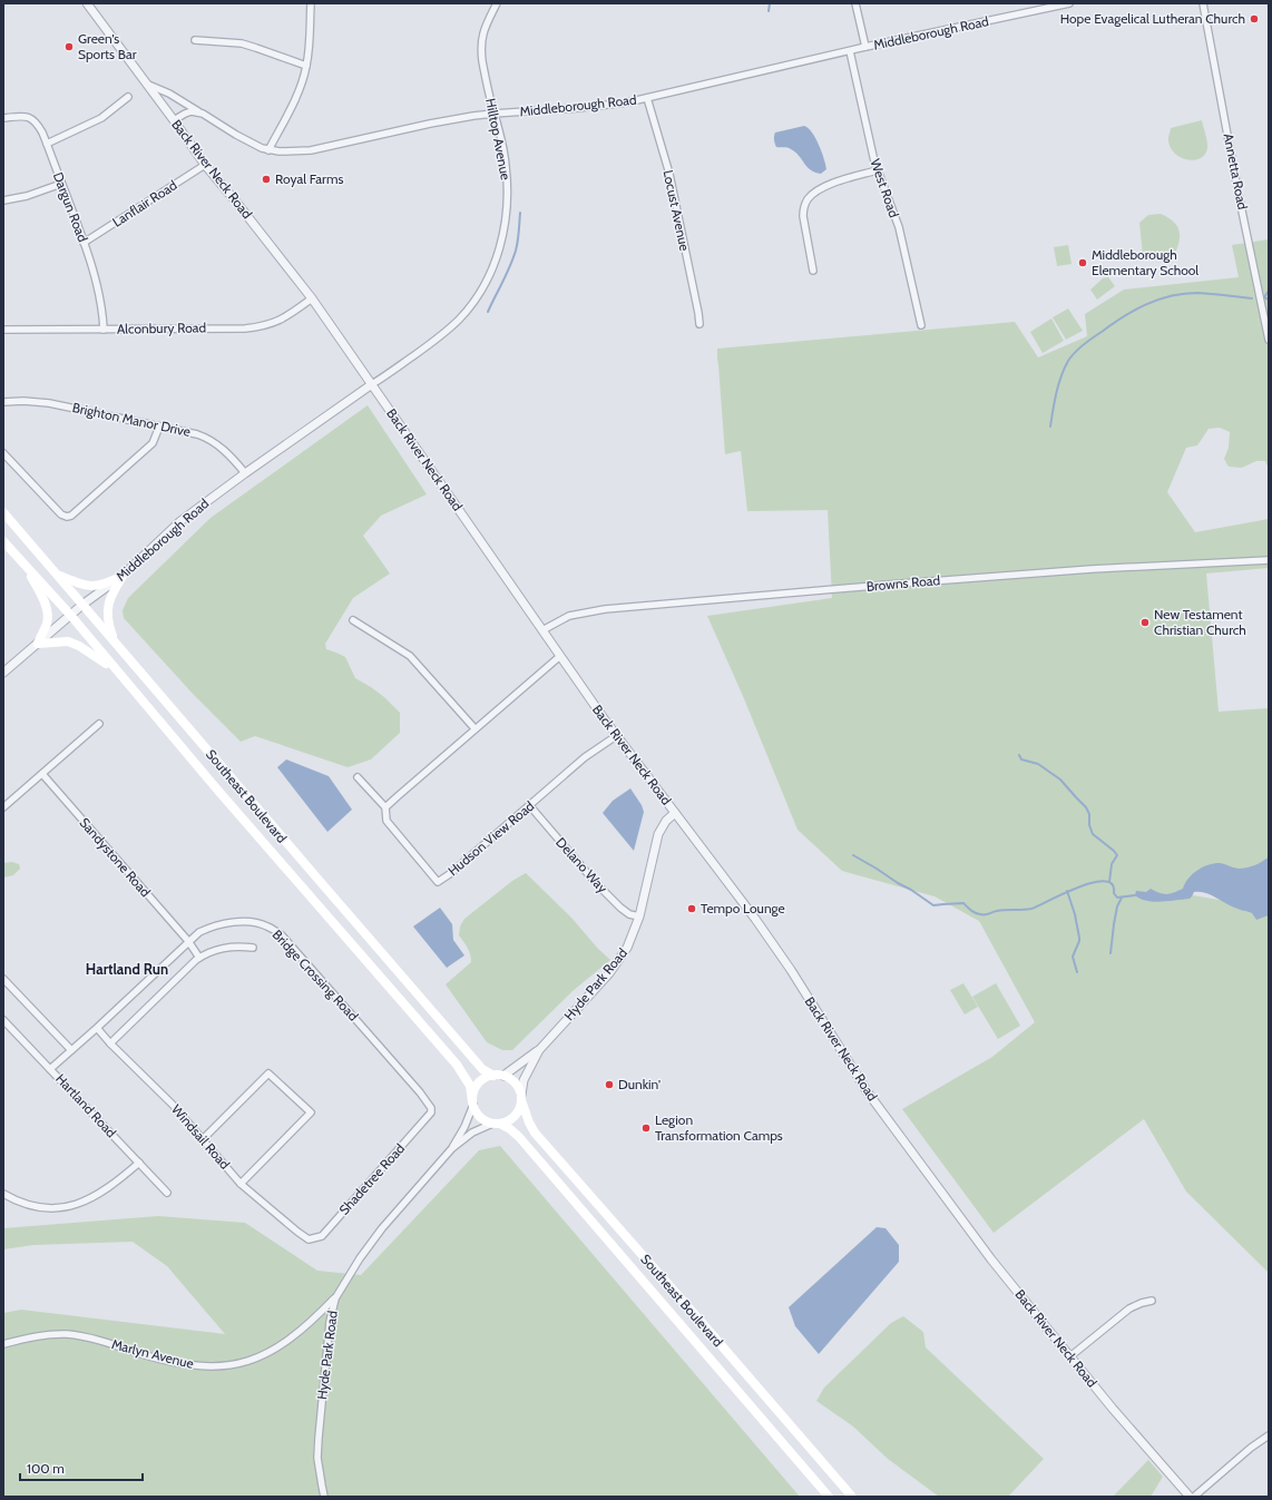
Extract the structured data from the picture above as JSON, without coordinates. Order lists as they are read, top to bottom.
{
  "streets": {
    "main road": ["Southeast Boulevard"],
    "street": [
      "Middleborough Road",
      "Hilltop Avenue",
      "Back River Neck Road",
      "Annetta Road",
      "West Road",
      "Lanflair Road",
      "Dargun Road",
      "Locust Avenue",
      "Alconbury Road",
      "Brighton Manor Drive",
      "Browns Road",
      "Hudson View Road",
      "Sandystone Road",
      "Delano Way",
      "Bridge Crossing Road",
      "Hyde Park Road",
      "Hartland Road",
      "Windsail Road",
      "Shadetree Road",
      "Marlyn Avenue"
    ]
  },
  "crossings": [
    ["Middleborough Road", "Hilltop Avenue"],
    ["Middleborough Road", "Back River Neck Road"],
    ["Middleborough Road", "West Road"],
    ["Middleborough Road", "Locust Avenue"],
    ["Middleborough Road", "Brighton Manor Drive"],
    ["Middleborough Road", "Southeast Boulevard"],
    ["Hilltop Avenue", "Back River Neck Road"],
    ["Back River Neck Road", "Lanflair Road"],
    ["Back River Neck Road", "Alconbury Road"],
    ["Back River Neck Road", "Browns Road"],
    ["Back River Neck Road", "Hudson View Road"],
    ["Back River Neck Road", "Hyde Park Road"],
    ["Lanflair Road", "Dargun Road"],
    ["Dargun Road", "Alconbury Road"],
    ["Southeast Boulevard", "Hyde Park Road"],
    ["Hudson View Road", "Delano Way"],
    ["Sandystone Road", "Bridge Crossing Road"],
    ["Delano Way", "Hyde Park Road"],
    ["Bridge Crossing Road", "Hartland Road"],
    ["Bridge Crossing Road", "Windsail Road"],
    ["Bridge Crossing Road", "Shadetree Road"],
    ["Hyde Park Road", "Marlyn Avenue"],
    ["Windsail Road", "Shadetree Road"]
  ],
  "districts": ["Hartland Run"],
  "places": [
    "Hope Evagelical Lutheran Church",
    "Green's Sports Bar",
    "Royal Farms",
    "Middleborough Elementary School",
    "New Testament Christian Church",
    "Tempo Lounge",
    "Dunkin'",
    "Legion Transformation Camps"
  ],
  "scale_bar": "100 m"
}
